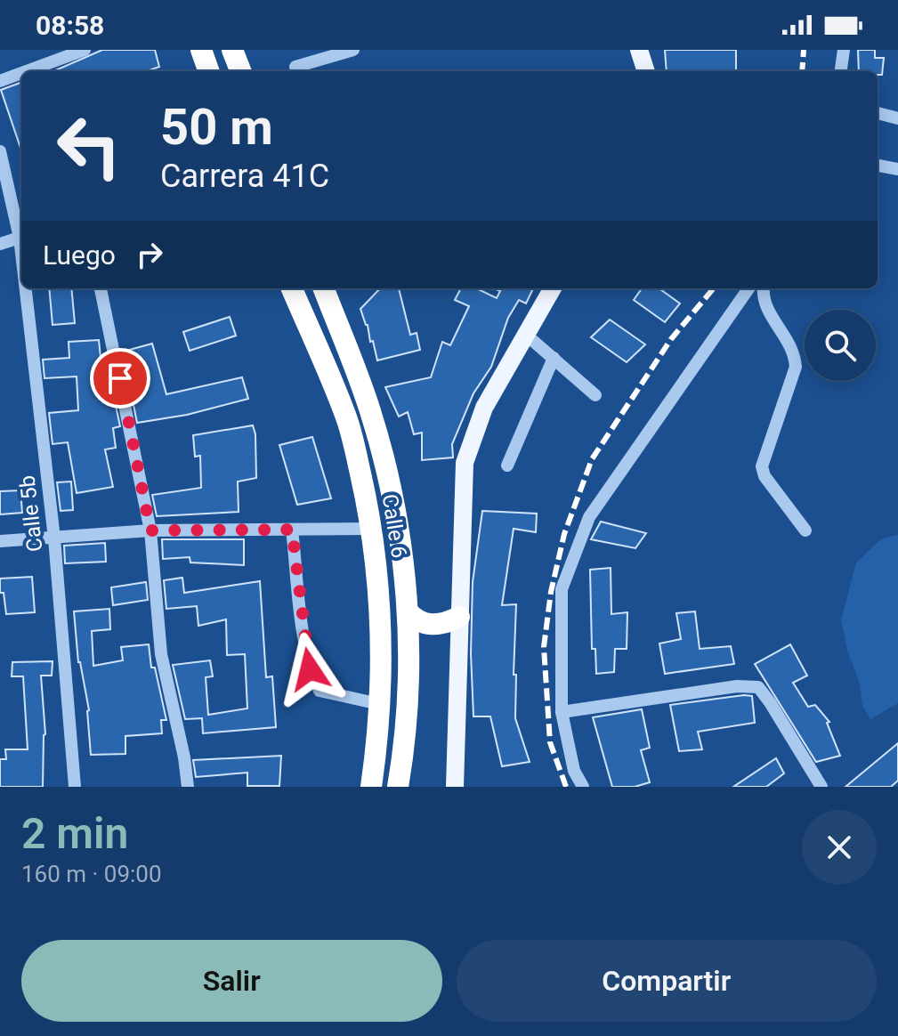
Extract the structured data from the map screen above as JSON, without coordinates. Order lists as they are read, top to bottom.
{
  "streets": {
    "highway": ["Calle 6"],
    "street": ["Calle 5b"]
  },
  "page": {
    "status": "08:58",
    "turn": ["50 m", "Carrera 41C"],
    "then": "Luego",
    "heading": ["2 min", "160 m · 09:00"],
    "buttons": ["Salir", "Compartir"]
  }
}
